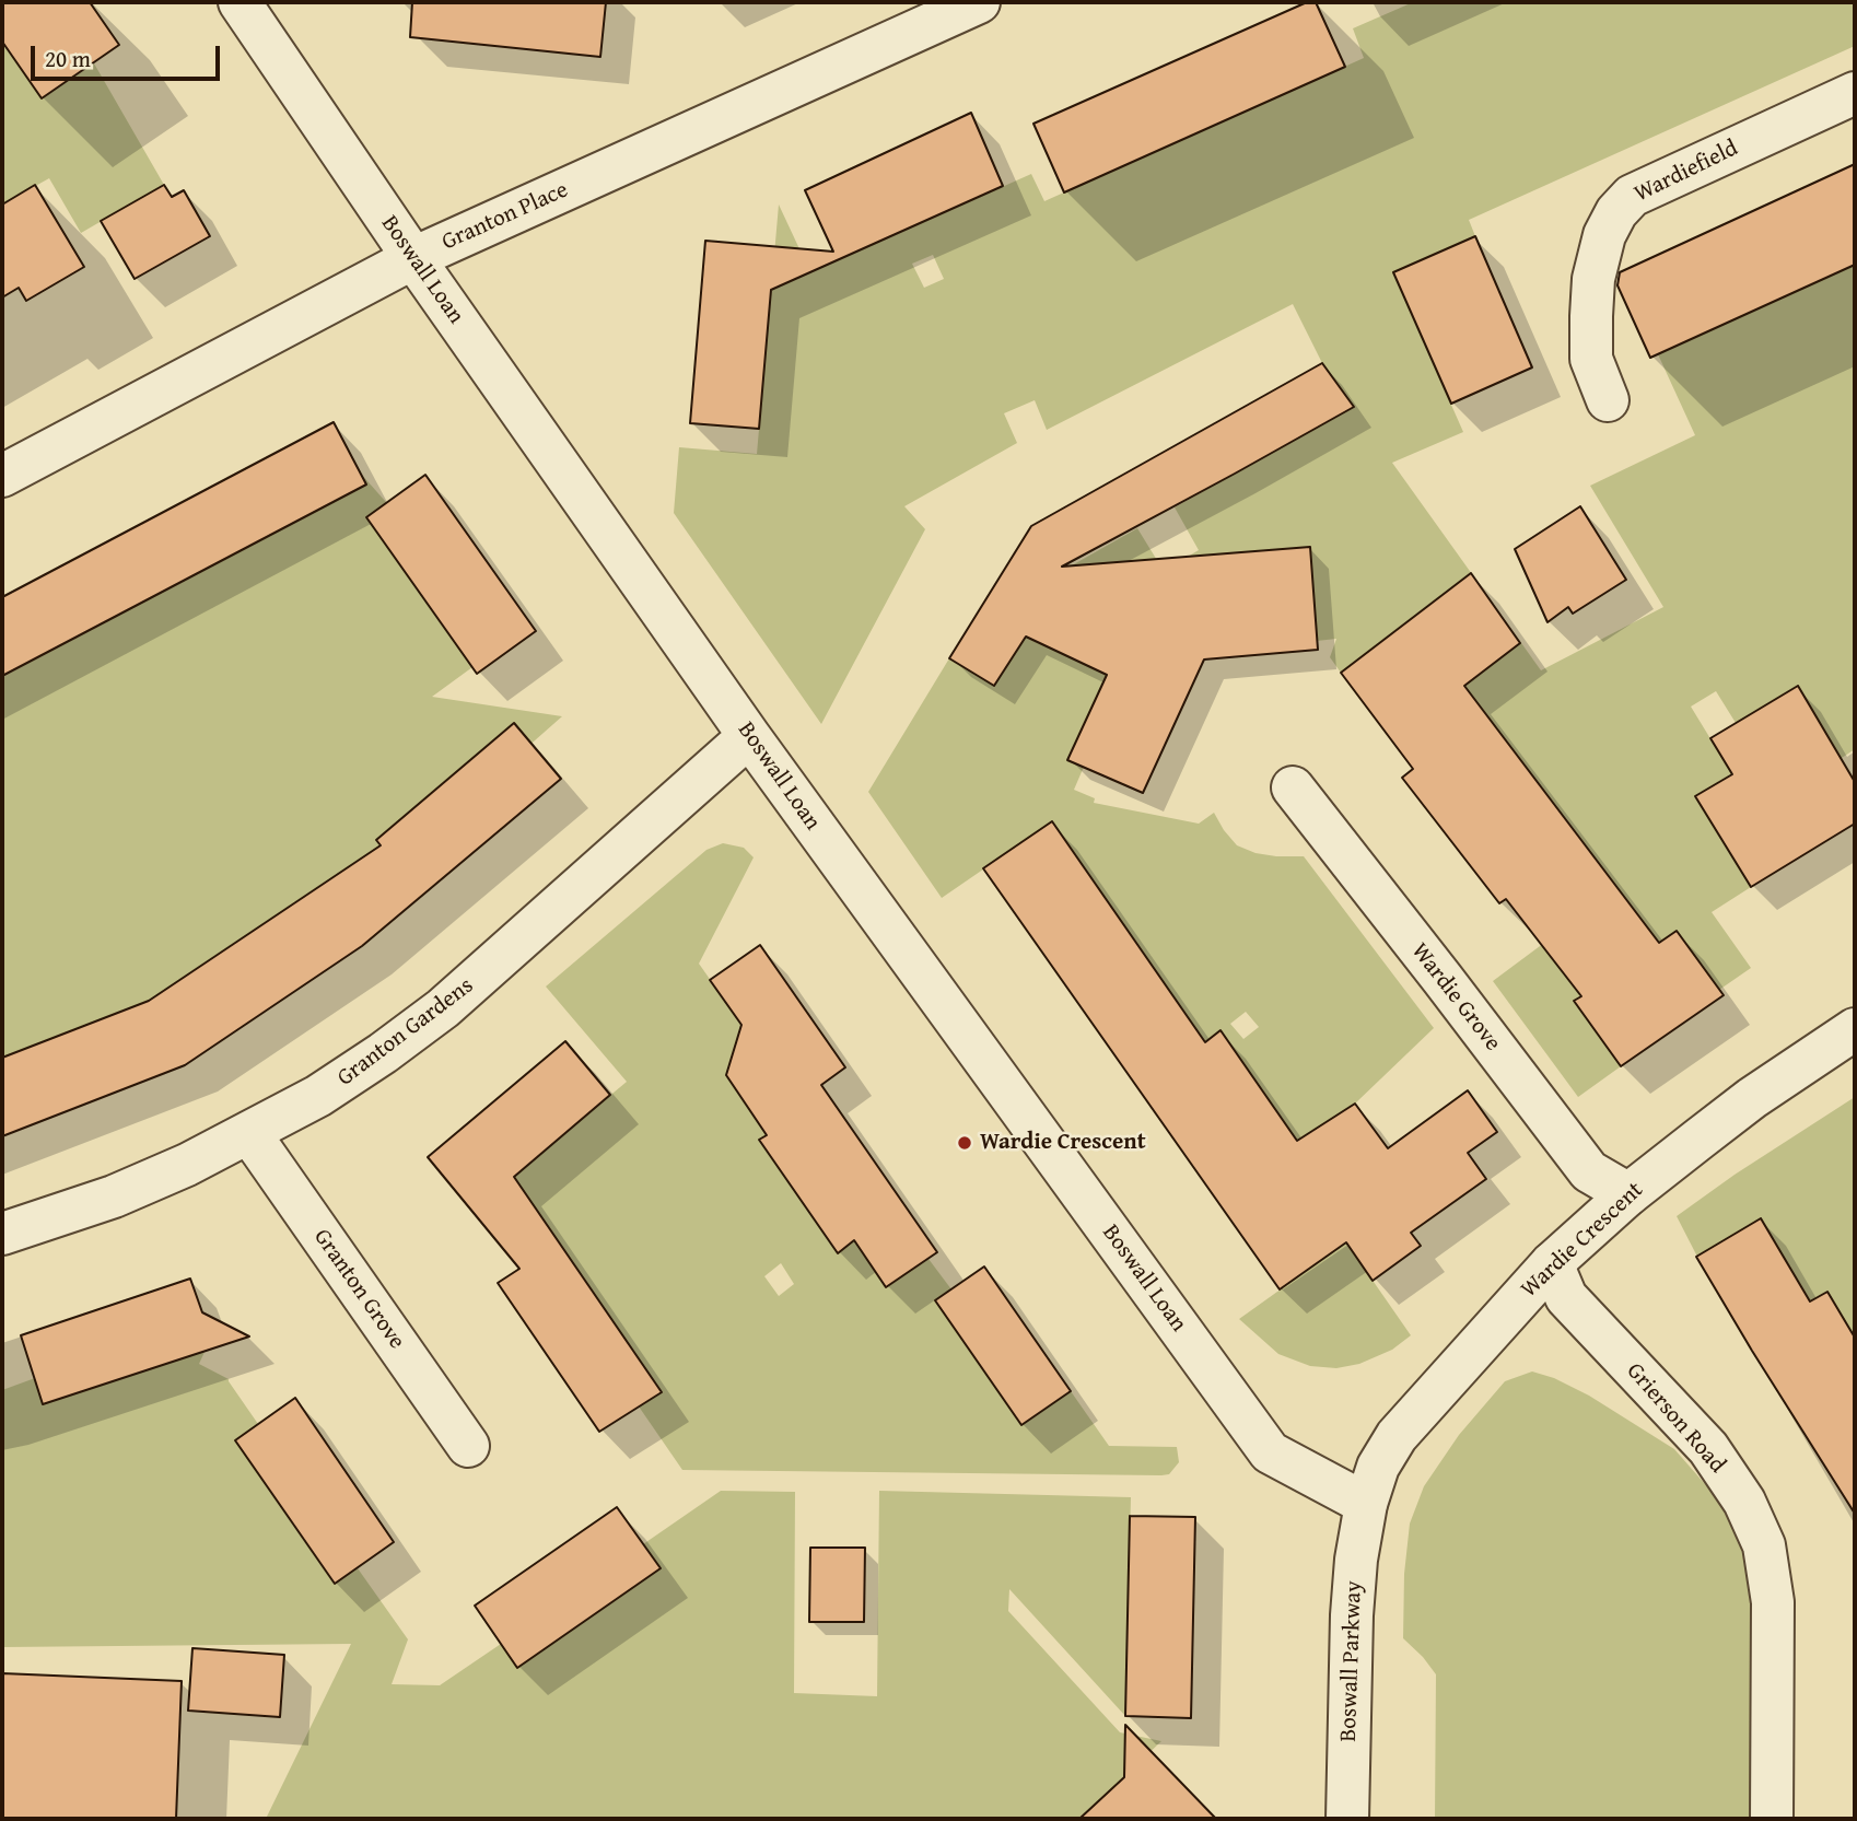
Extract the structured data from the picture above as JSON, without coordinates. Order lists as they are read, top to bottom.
{
  "streets": {
    "street": [
      "Wardiefield",
      "Granton Place",
      "Boswall Loan",
      "Wardie Grove",
      "Granton Gardens",
      "Wardie Crescent",
      "Granton Grove",
      "Grierson Road",
      "Boswall Parkway"
    ]
  },
  "crossings": [
    ["Granton Place", "Boswall Loan"],
    ["Boswall Loan", "Granton Gardens"],
    ["Boswall Loan", "Wardie Crescent"],
    ["Boswall Loan", "Boswall Parkway"],
    ["Wardie Grove", "Wardie Crescent"],
    ["Granton Gardens", "Granton Grove"],
    ["Wardie Crescent", "Grierson Road"],
    ["Wardie Crescent", "Boswall Parkway"]
  ],
  "places": ["Wardie Crescent"],
  "scale_bar": "20 m"
}
